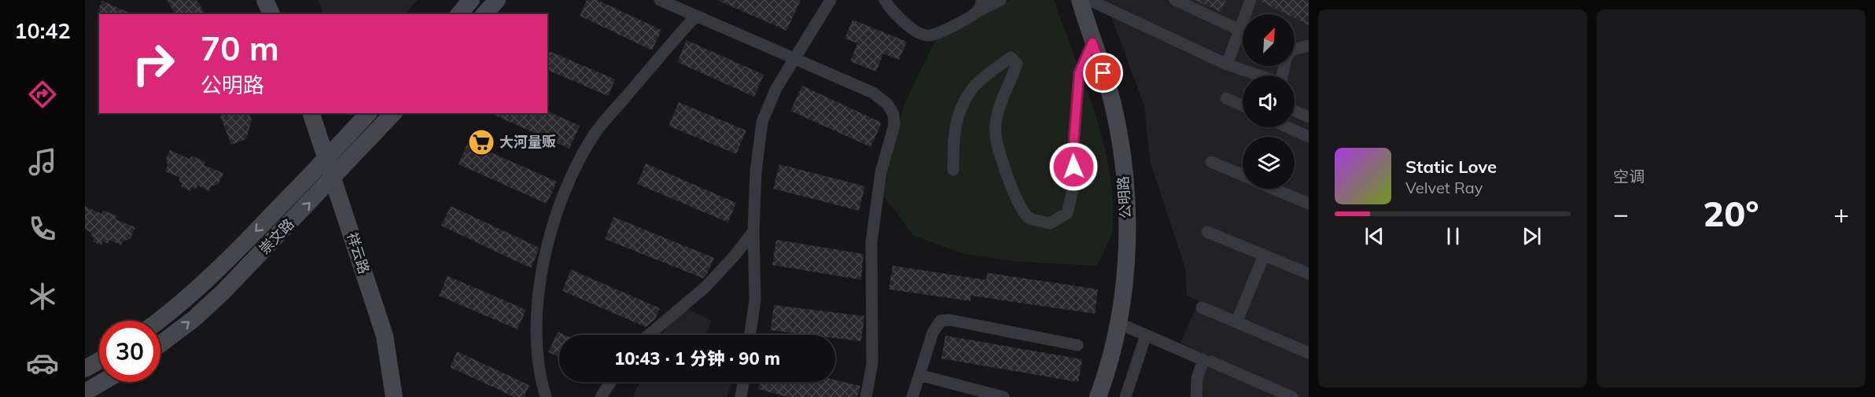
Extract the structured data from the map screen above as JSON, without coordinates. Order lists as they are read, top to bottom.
{
  "streets": {
    "main road": ["公明路", "崇文路", "祥云路"]
  },
  "crossings": [
    ["崇文路", "祥云路"]
  ],
  "places": {
    "supermarket": ["大河量贩"]
  },
  "north": "top right",
  "page": {
    "tabs": "10:42",
    "tile": "空调",
    "turn": ["70 m", "公明路"],
    "song": ["Static Love", "Velvet Ray"],
    "heat": ["−", "20°", "+"],
    "limit": "30",
    "trip": "10:43 · 1 分钟 · 90 m"
  }
}
